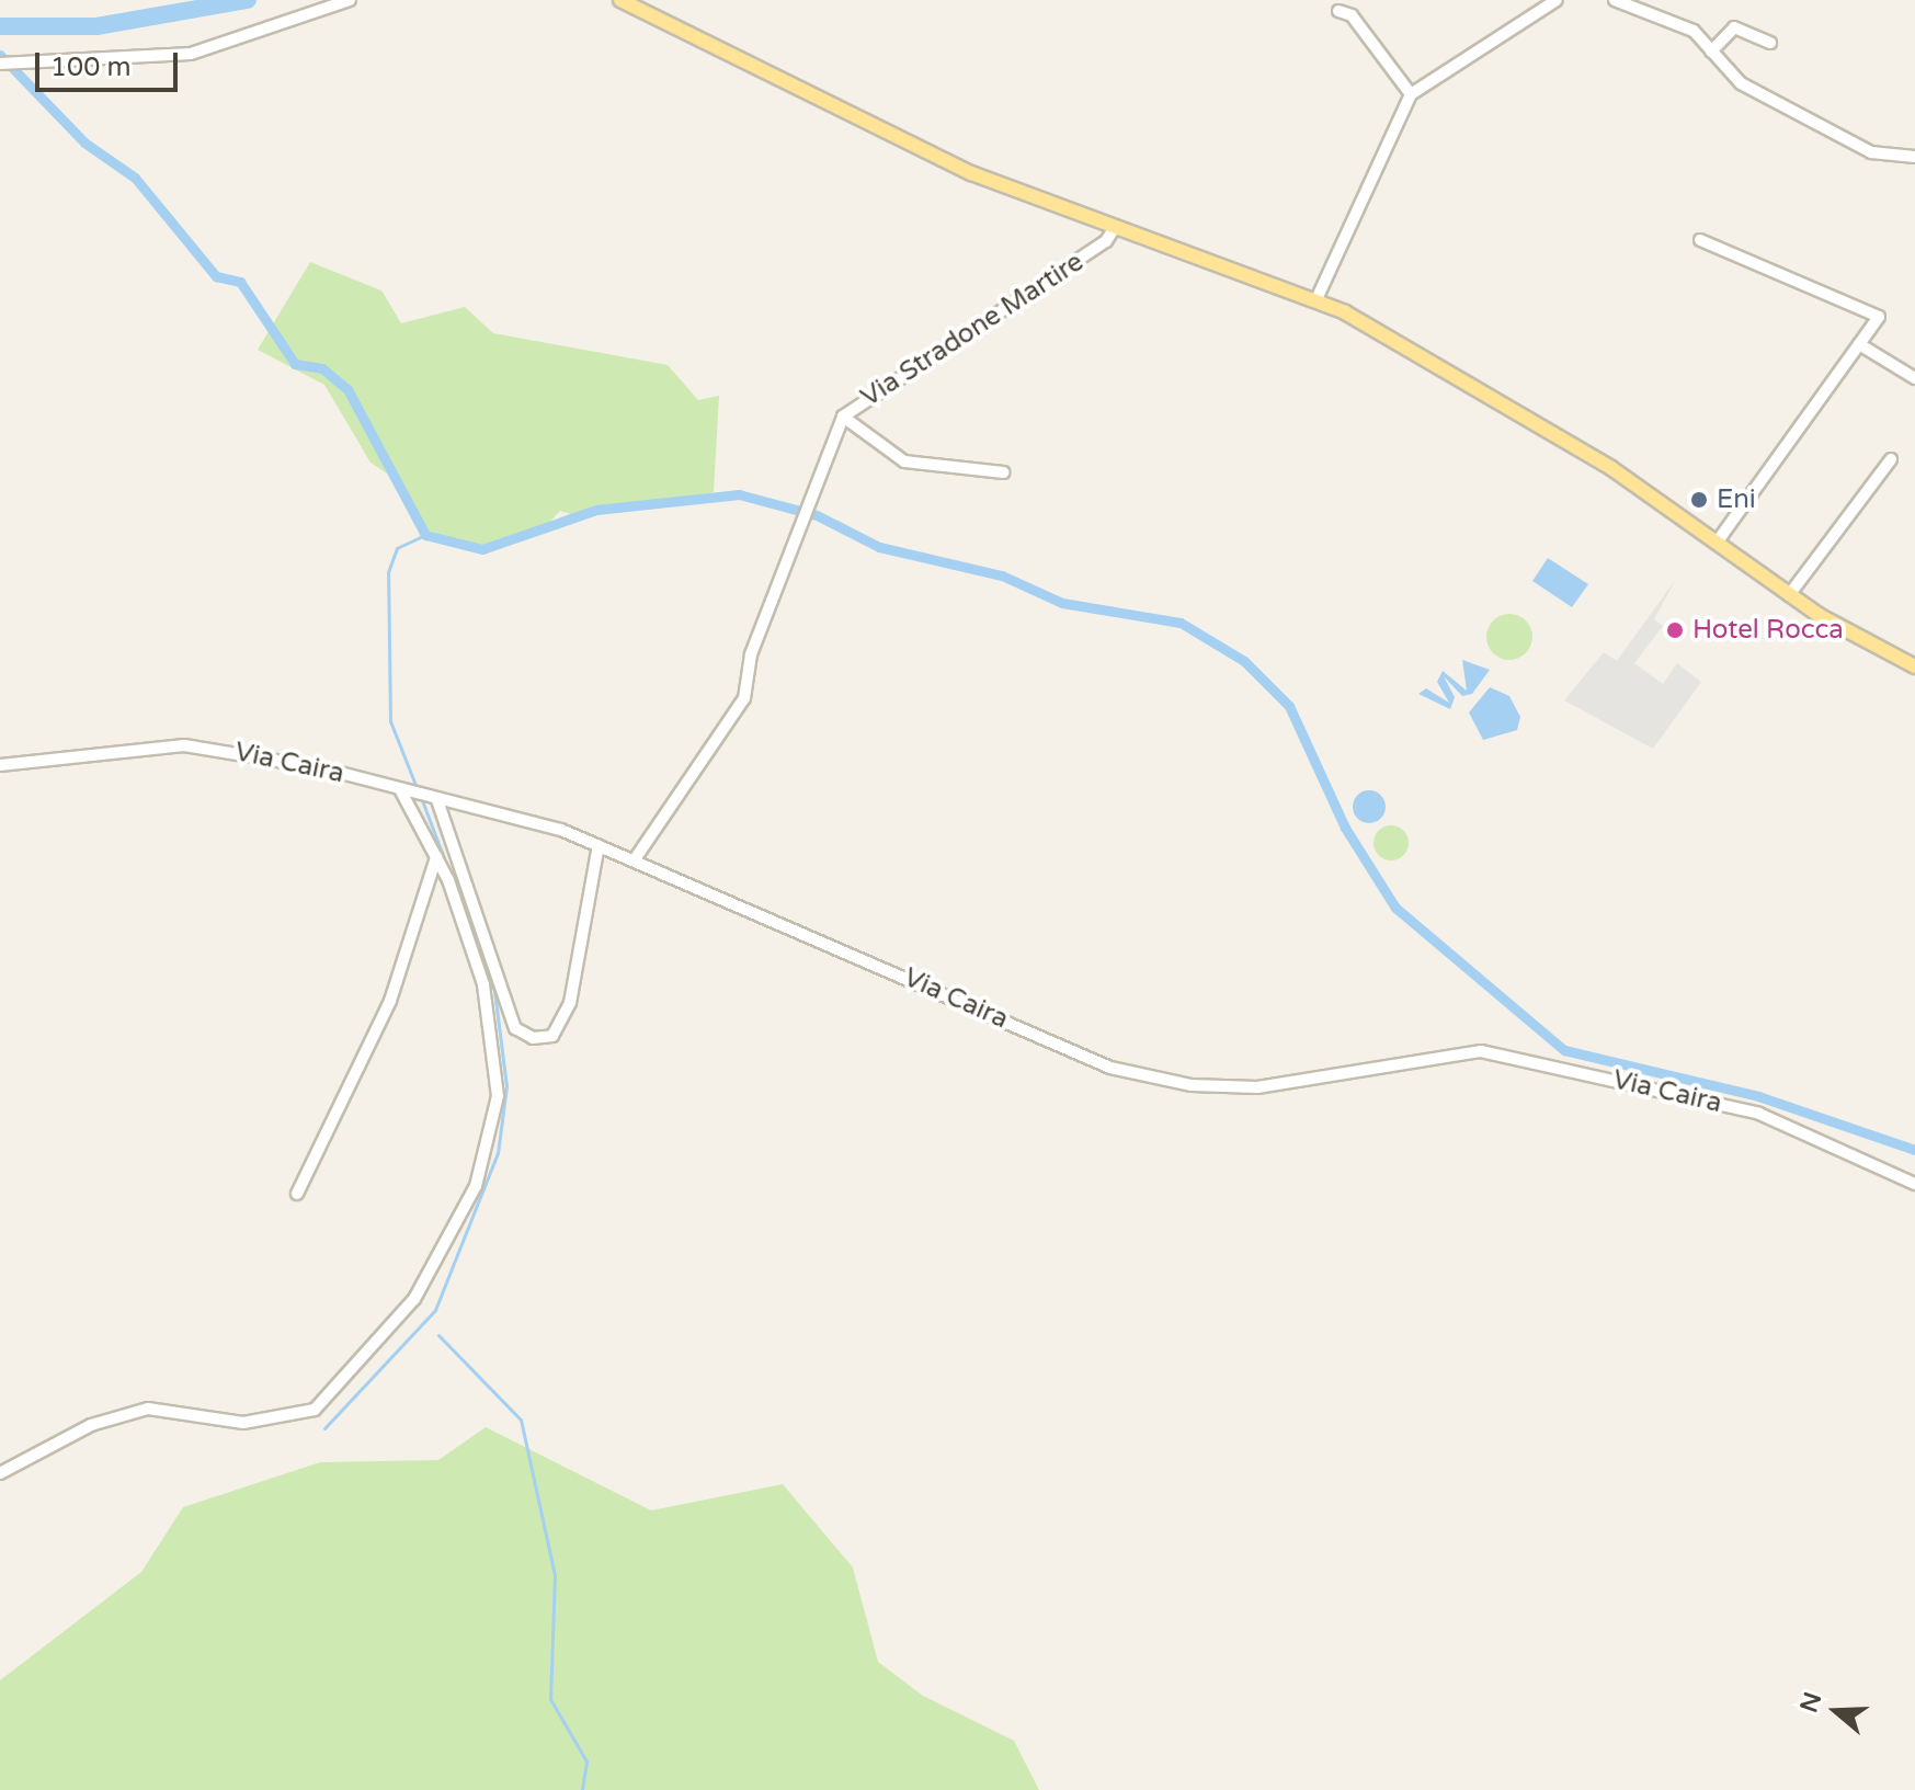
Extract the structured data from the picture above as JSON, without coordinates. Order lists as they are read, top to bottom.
{
  "streets": {
    "street": ["Via Stradone Martire", "Via Caira"]
  },
  "crossings": [
    ["Via Stradone Martire", "Via Caira"]
  ],
  "places": ["Eni", "Hotel Rocca"],
  "scale_bar": "100 m",
  "north": "left"
}
